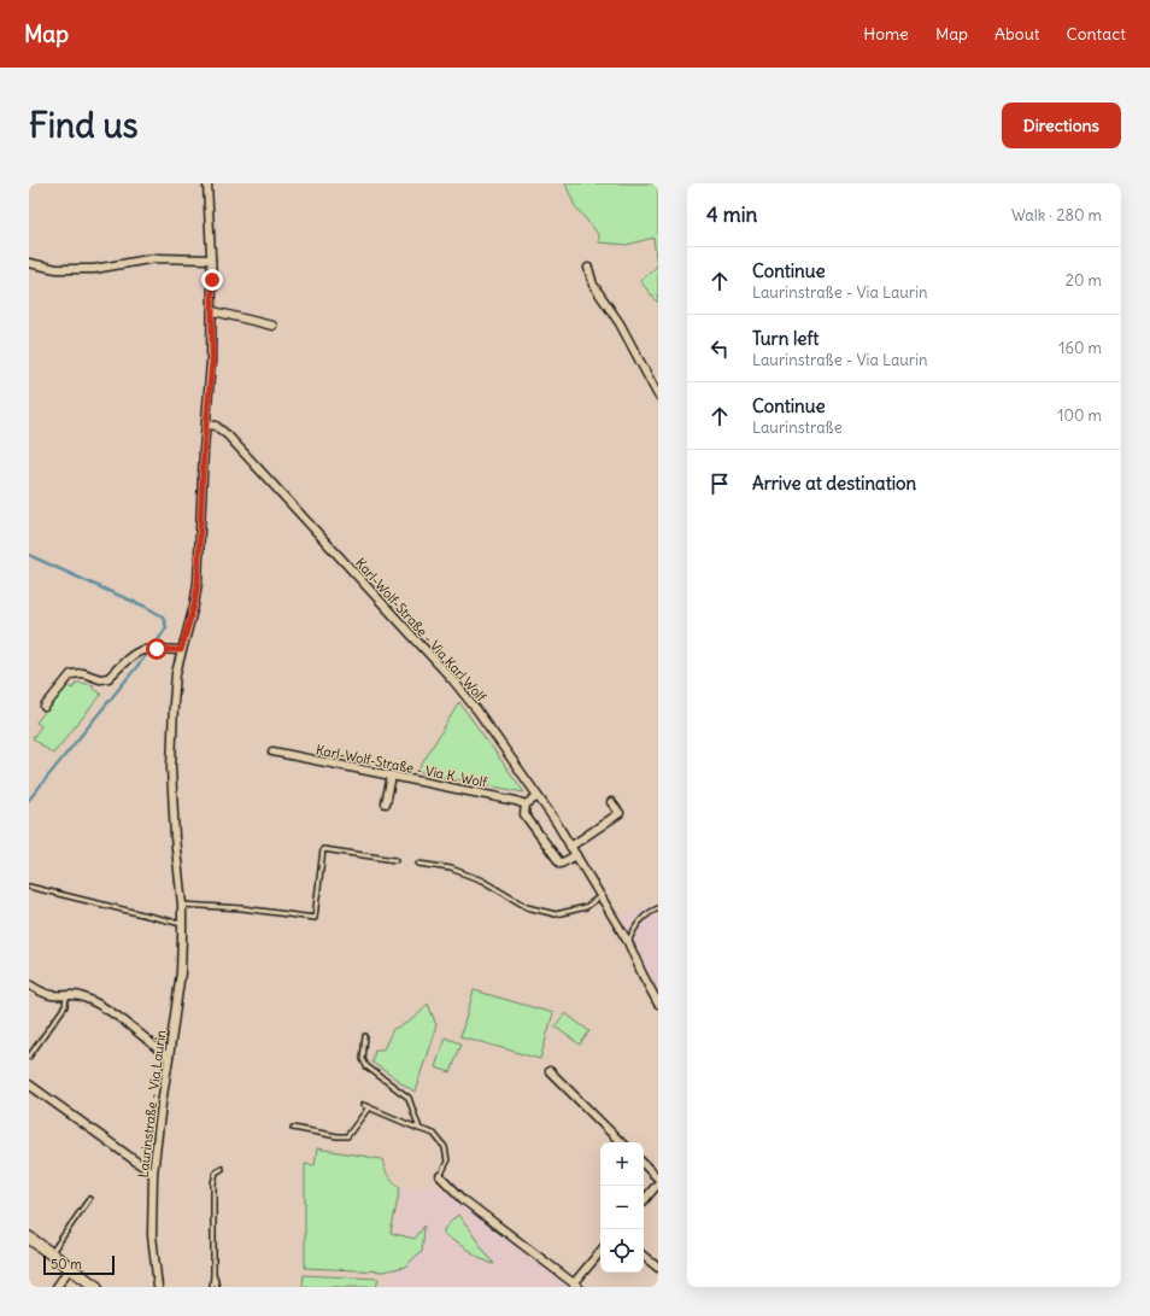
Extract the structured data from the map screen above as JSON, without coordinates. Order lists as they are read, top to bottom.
{
  "streets": {
    "street": ["Karl-Wolf-Straße - Via Karl Wolf", "Karl-Wolf-Straße - Via K. Wolf", "Laurinstraße - Via Laurin"]
  },
  "crossings": [
    ["Karl-Wolf-Straße - Via Karl Wolf", "Laurinstraße - Via Laurin"]
  ],
  "scale_bar": "50 m",
  "page": {
    "header": "Map",
    "nav": [
      "Home",
      "Map",
      "About",
      "Contact"
    ],
    "buttons": "Directions",
    "title": "Find us",
    "heading": ["4 min", "Walk · 280 m"],
    "list": [
      ["Continue", "Laurinstraße - Via Laurin", "20 m"],
      ["Turn left", "Laurinstraße - Via Laurin", "160 m"],
      ["Continue", "Laurinstraße", "100 m"],
      "Arrive at destination"
    ],
    "map_buttons": ["+", "−"],
    "scale": "50 m"
  }
}
